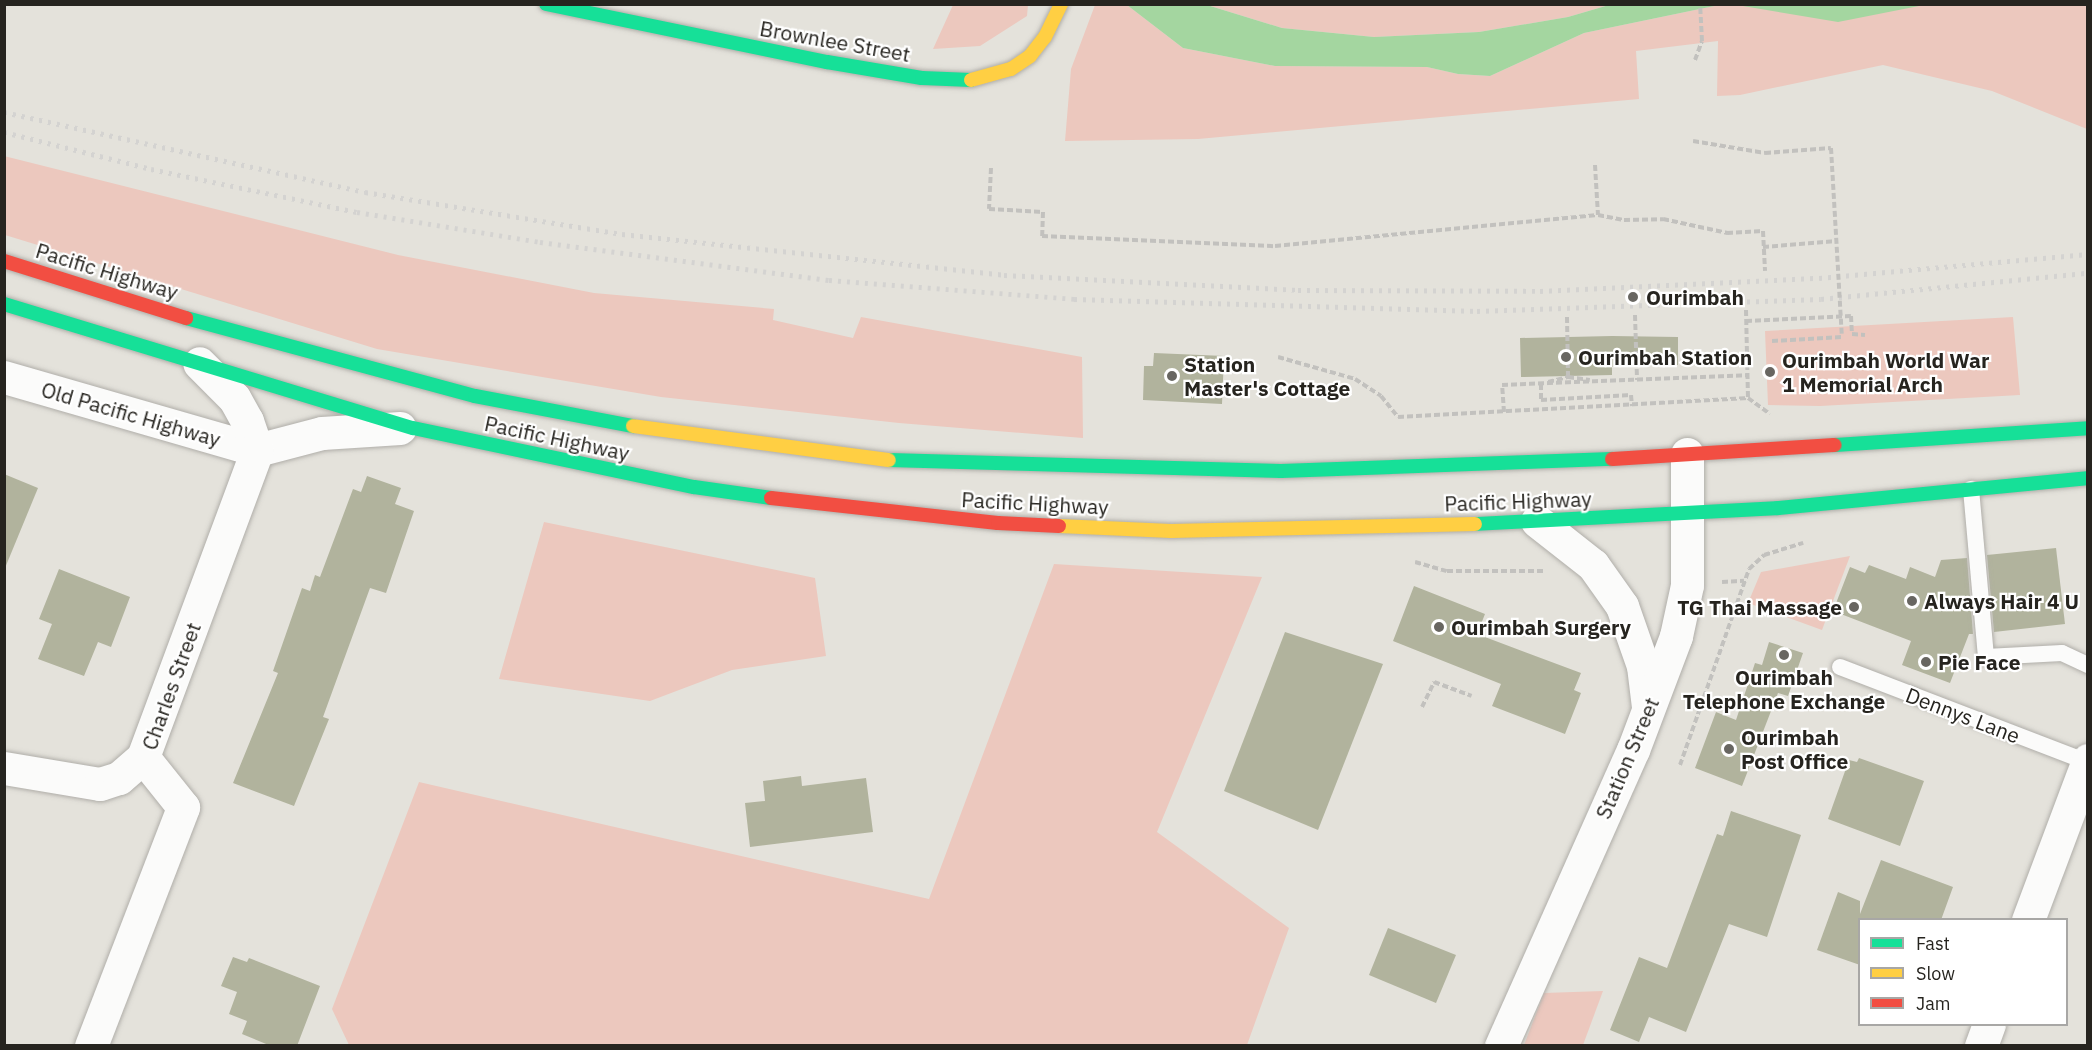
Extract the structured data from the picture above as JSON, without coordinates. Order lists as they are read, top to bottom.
{
  "streets": {
    "main road": ["Brownlee Street", "Pacific Highway"],
    "street": ["Old Pacific Highway", "Charles Street", "Station Street"],
    "lane": ["Dennys Lane"]
  },
  "crossings": [
    ["Pacific Highway", "Station Street"],
    ["Old Pacific Highway", "Charles Street"]
  ],
  "places": [
    "Ourimbah",
    "Ourimbah Station",
    "Ourimbah World War 1 Memorial Arch",
    "Station Master's Cottage",
    "Always Hair 4 U",
    "TG Thai Massage",
    "Ourimbah Surgery",
    "Ourimbah Telephone Exchange",
    "Pie Face",
    "Ourimbah Post Office"
  ],
  "legend": ["Fast", "Slow", "Jam"]
}
